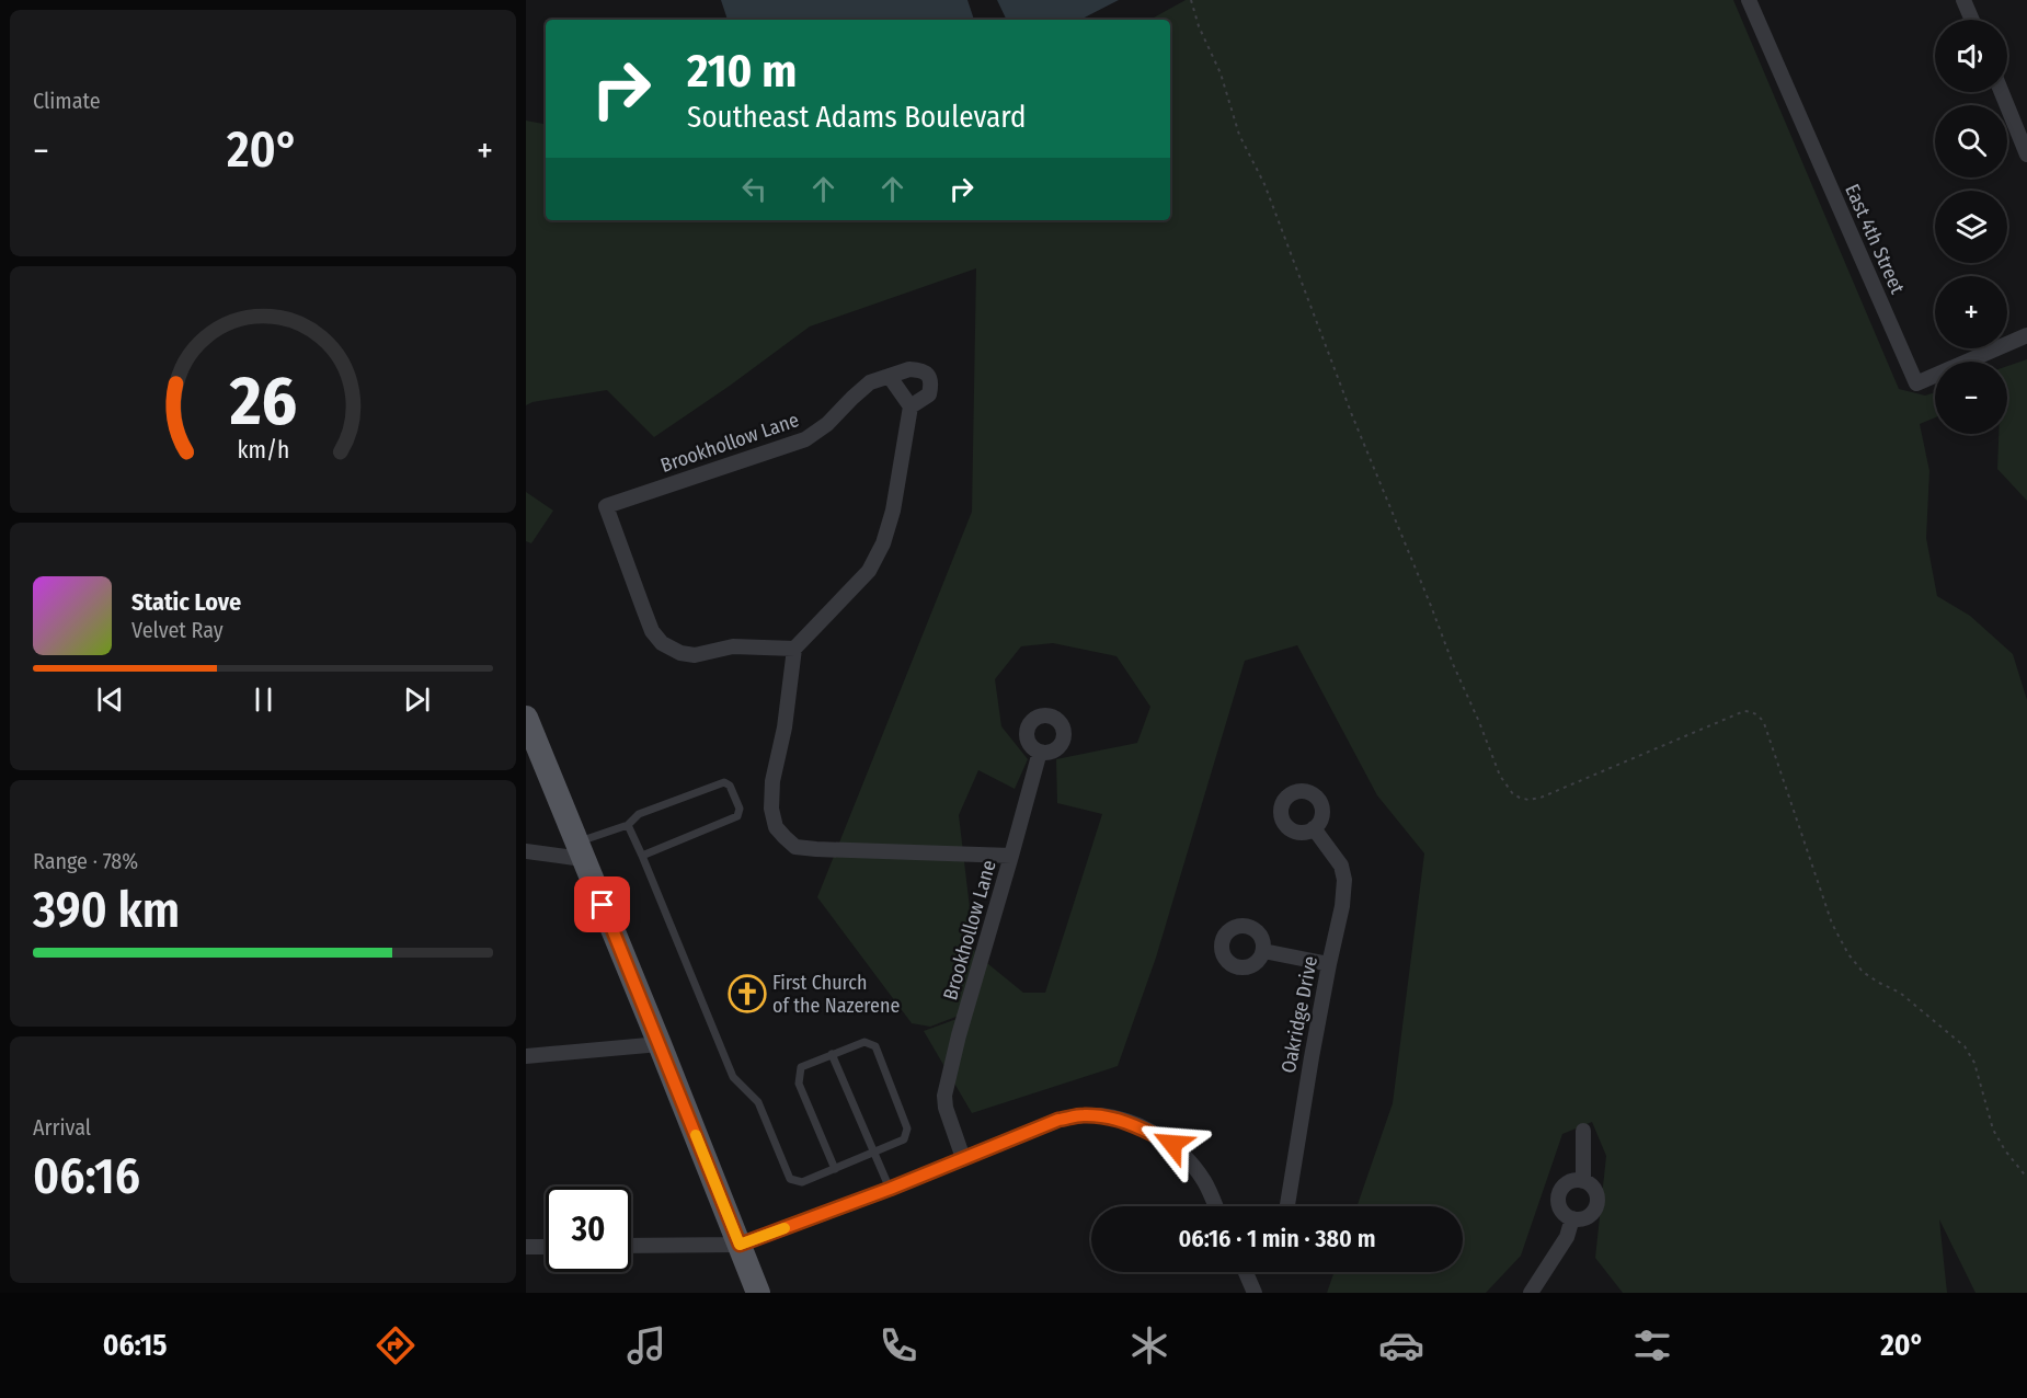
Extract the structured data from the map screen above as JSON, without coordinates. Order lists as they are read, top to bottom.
{
  "streets": {
    "street": ["East 4th Street", "Brookhollow Lane", "Oakridge Drive"]
  },
  "places": {
    "church": ["First Church of the Nazerene"]
  },
  "page": {
    "tile": [
      "Climate",
      ["Range · 78%", "390 km"],
      ["Arrival", "06:16"]
    ],
    "map_buttons": ["+", "−"],
    "turn": ["210 m", "Southeast Adams Boulevard"],
    "heat": ["−", "20°", "+"],
    "song": ["Static Love", "Velvet Ray"],
    "limit": "30",
    "trip": "06:16 · 1 min · 380 m",
    "tabs": ["06:15", "20°"],
    "gauge": ["26", "km/h"]
  }
}
